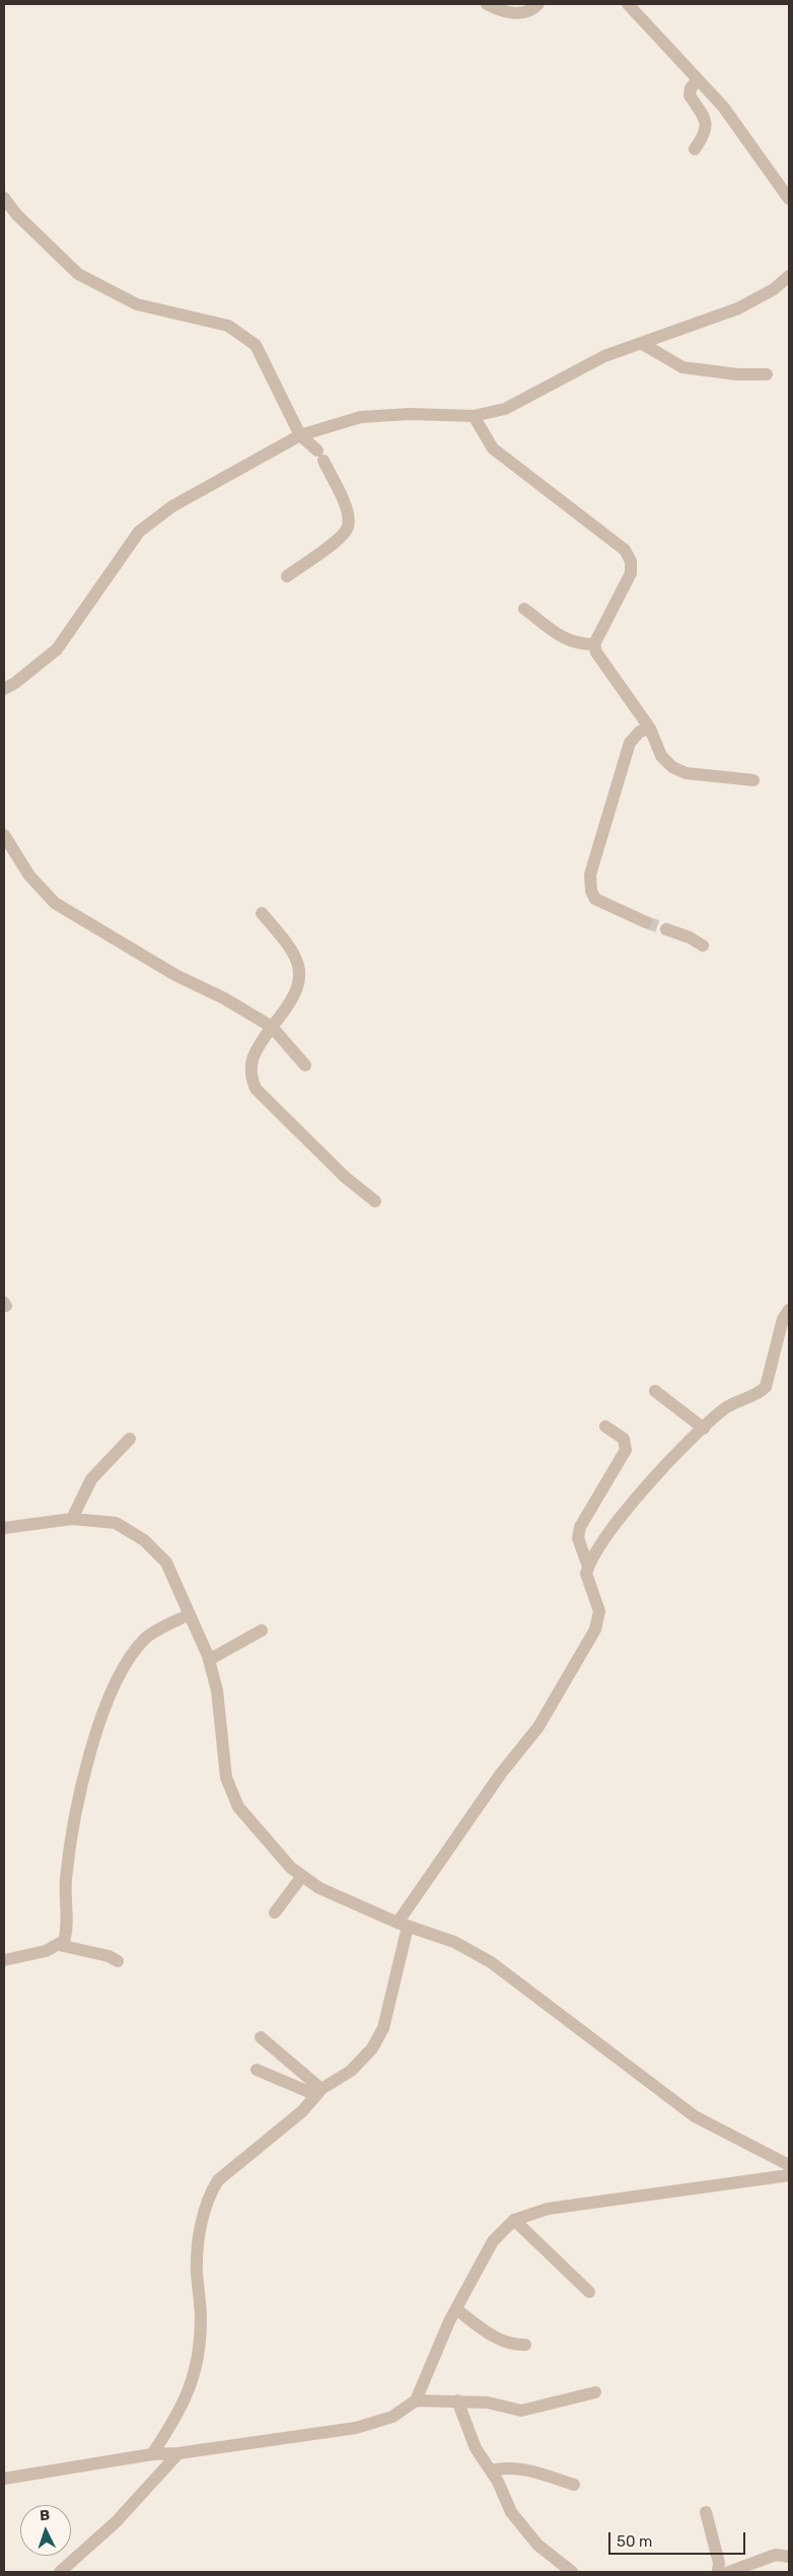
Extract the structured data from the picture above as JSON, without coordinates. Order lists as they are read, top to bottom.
{
  "scale_bar": "50 m",
  "north": "top"
}
